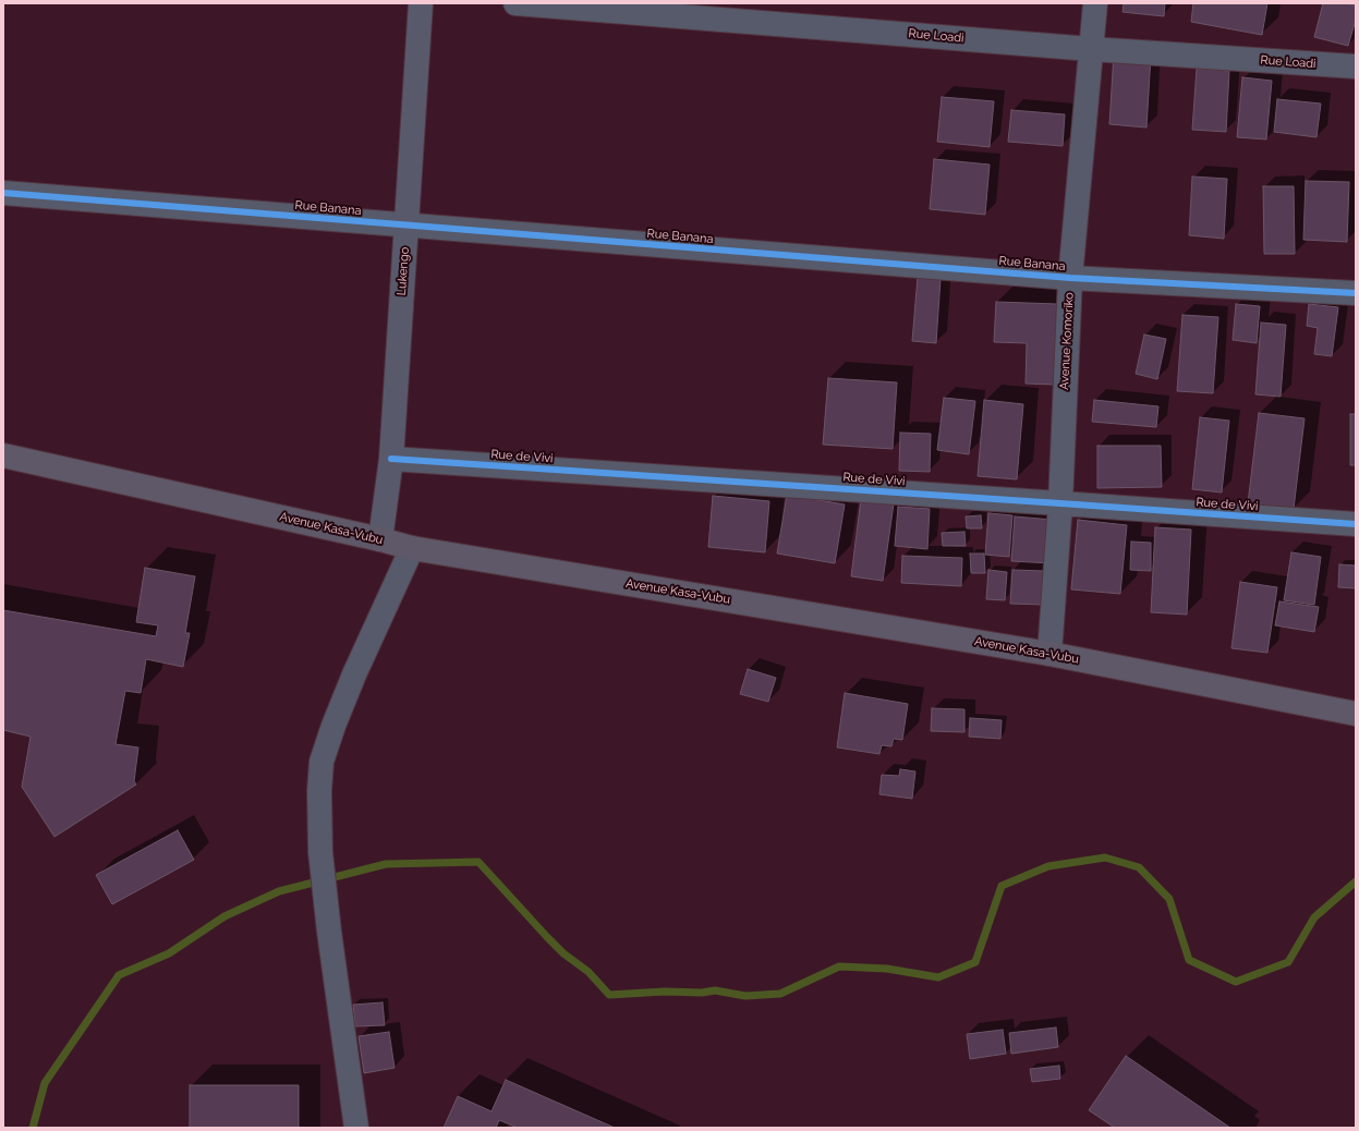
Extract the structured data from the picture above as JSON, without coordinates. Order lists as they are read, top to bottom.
{
  "streets": {
    "main road": ["Avenue Kasa-Vubu"],
    "street": [
      "Rue Loadi",
      "Rue Banana",
      "Lukengo",
      "Avenue Komoriko",
      "Rue de Vivi"
    ]
  },
  "crossings": [
    ["Rue Loadi", "Avenue Komoriko"],
    ["Rue Banana", "Lukengo"],
    ["Rue Banana", "Avenue Komoriko"],
    ["Lukengo", "Rue de Vivi"],
    ["Lukengo", "Avenue Kasa-Vubu"],
    ["Avenue Komoriko", "Rue de Vivi"],
    ["Avenue Komoriko", "Avenue Kasa-Vubu"]
  ]
}
